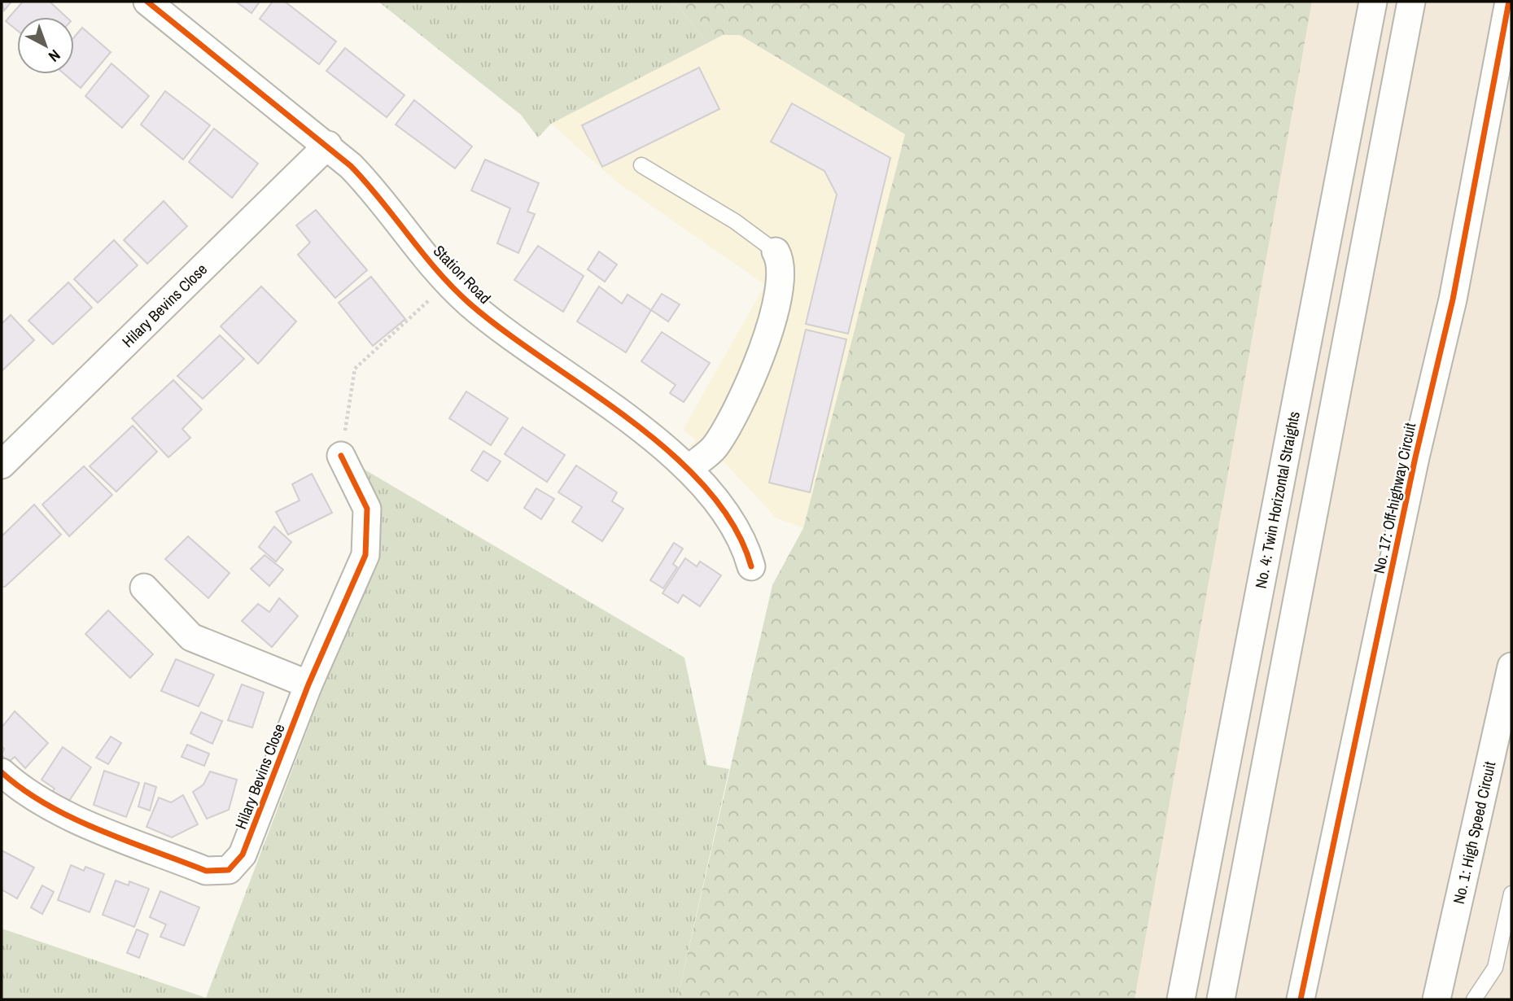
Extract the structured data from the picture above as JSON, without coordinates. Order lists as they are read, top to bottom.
{
  "streets": {
    "street": [
      "Station Road",
      "Hilary Bevins Close",
      "No. 17: Off-highway Circuit",
      "No. 4: Twin Horizontal Straights",
      "No. 1: High Speed Circuit"
    ]
  },
  "crossings": [
    ["Station Road", "Hilary Bevins Close"]
  ],
  "north": "bottom right"
}
